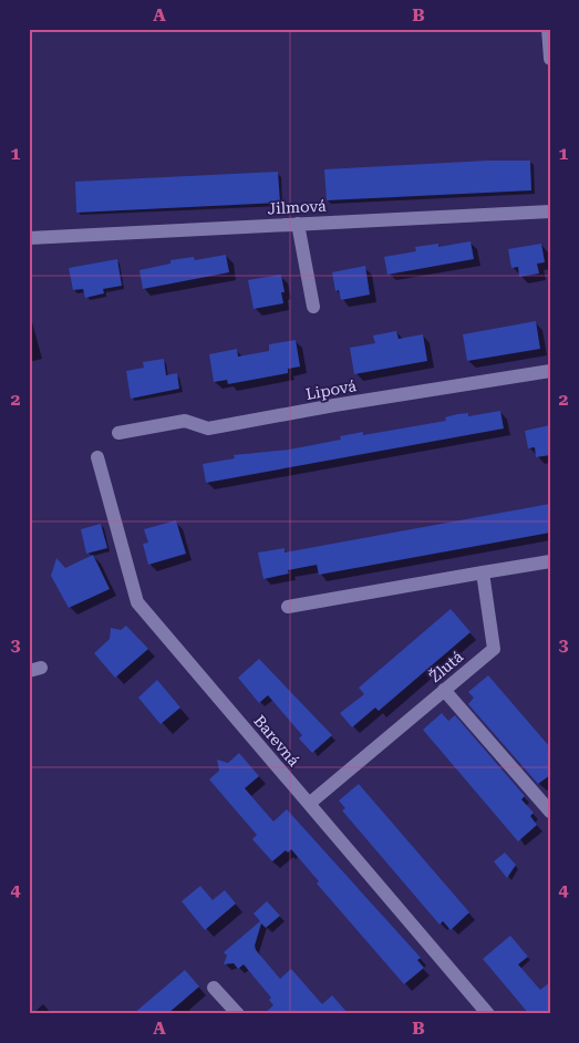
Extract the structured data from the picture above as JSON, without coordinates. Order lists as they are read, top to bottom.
{
  "streets": {
    "street": [
      "Jilmová",
      "Lipová",
      "Žlutá",
      "Barevná"
    ]
  },
  "crossings": [
    ["Žlutá", "Barevná"]
  ],
  "grid": {
    "columns": ["A", "B"],
    "rows": [
      "1",
      "2",
      "3",
      "4"
    ]
  }
}
